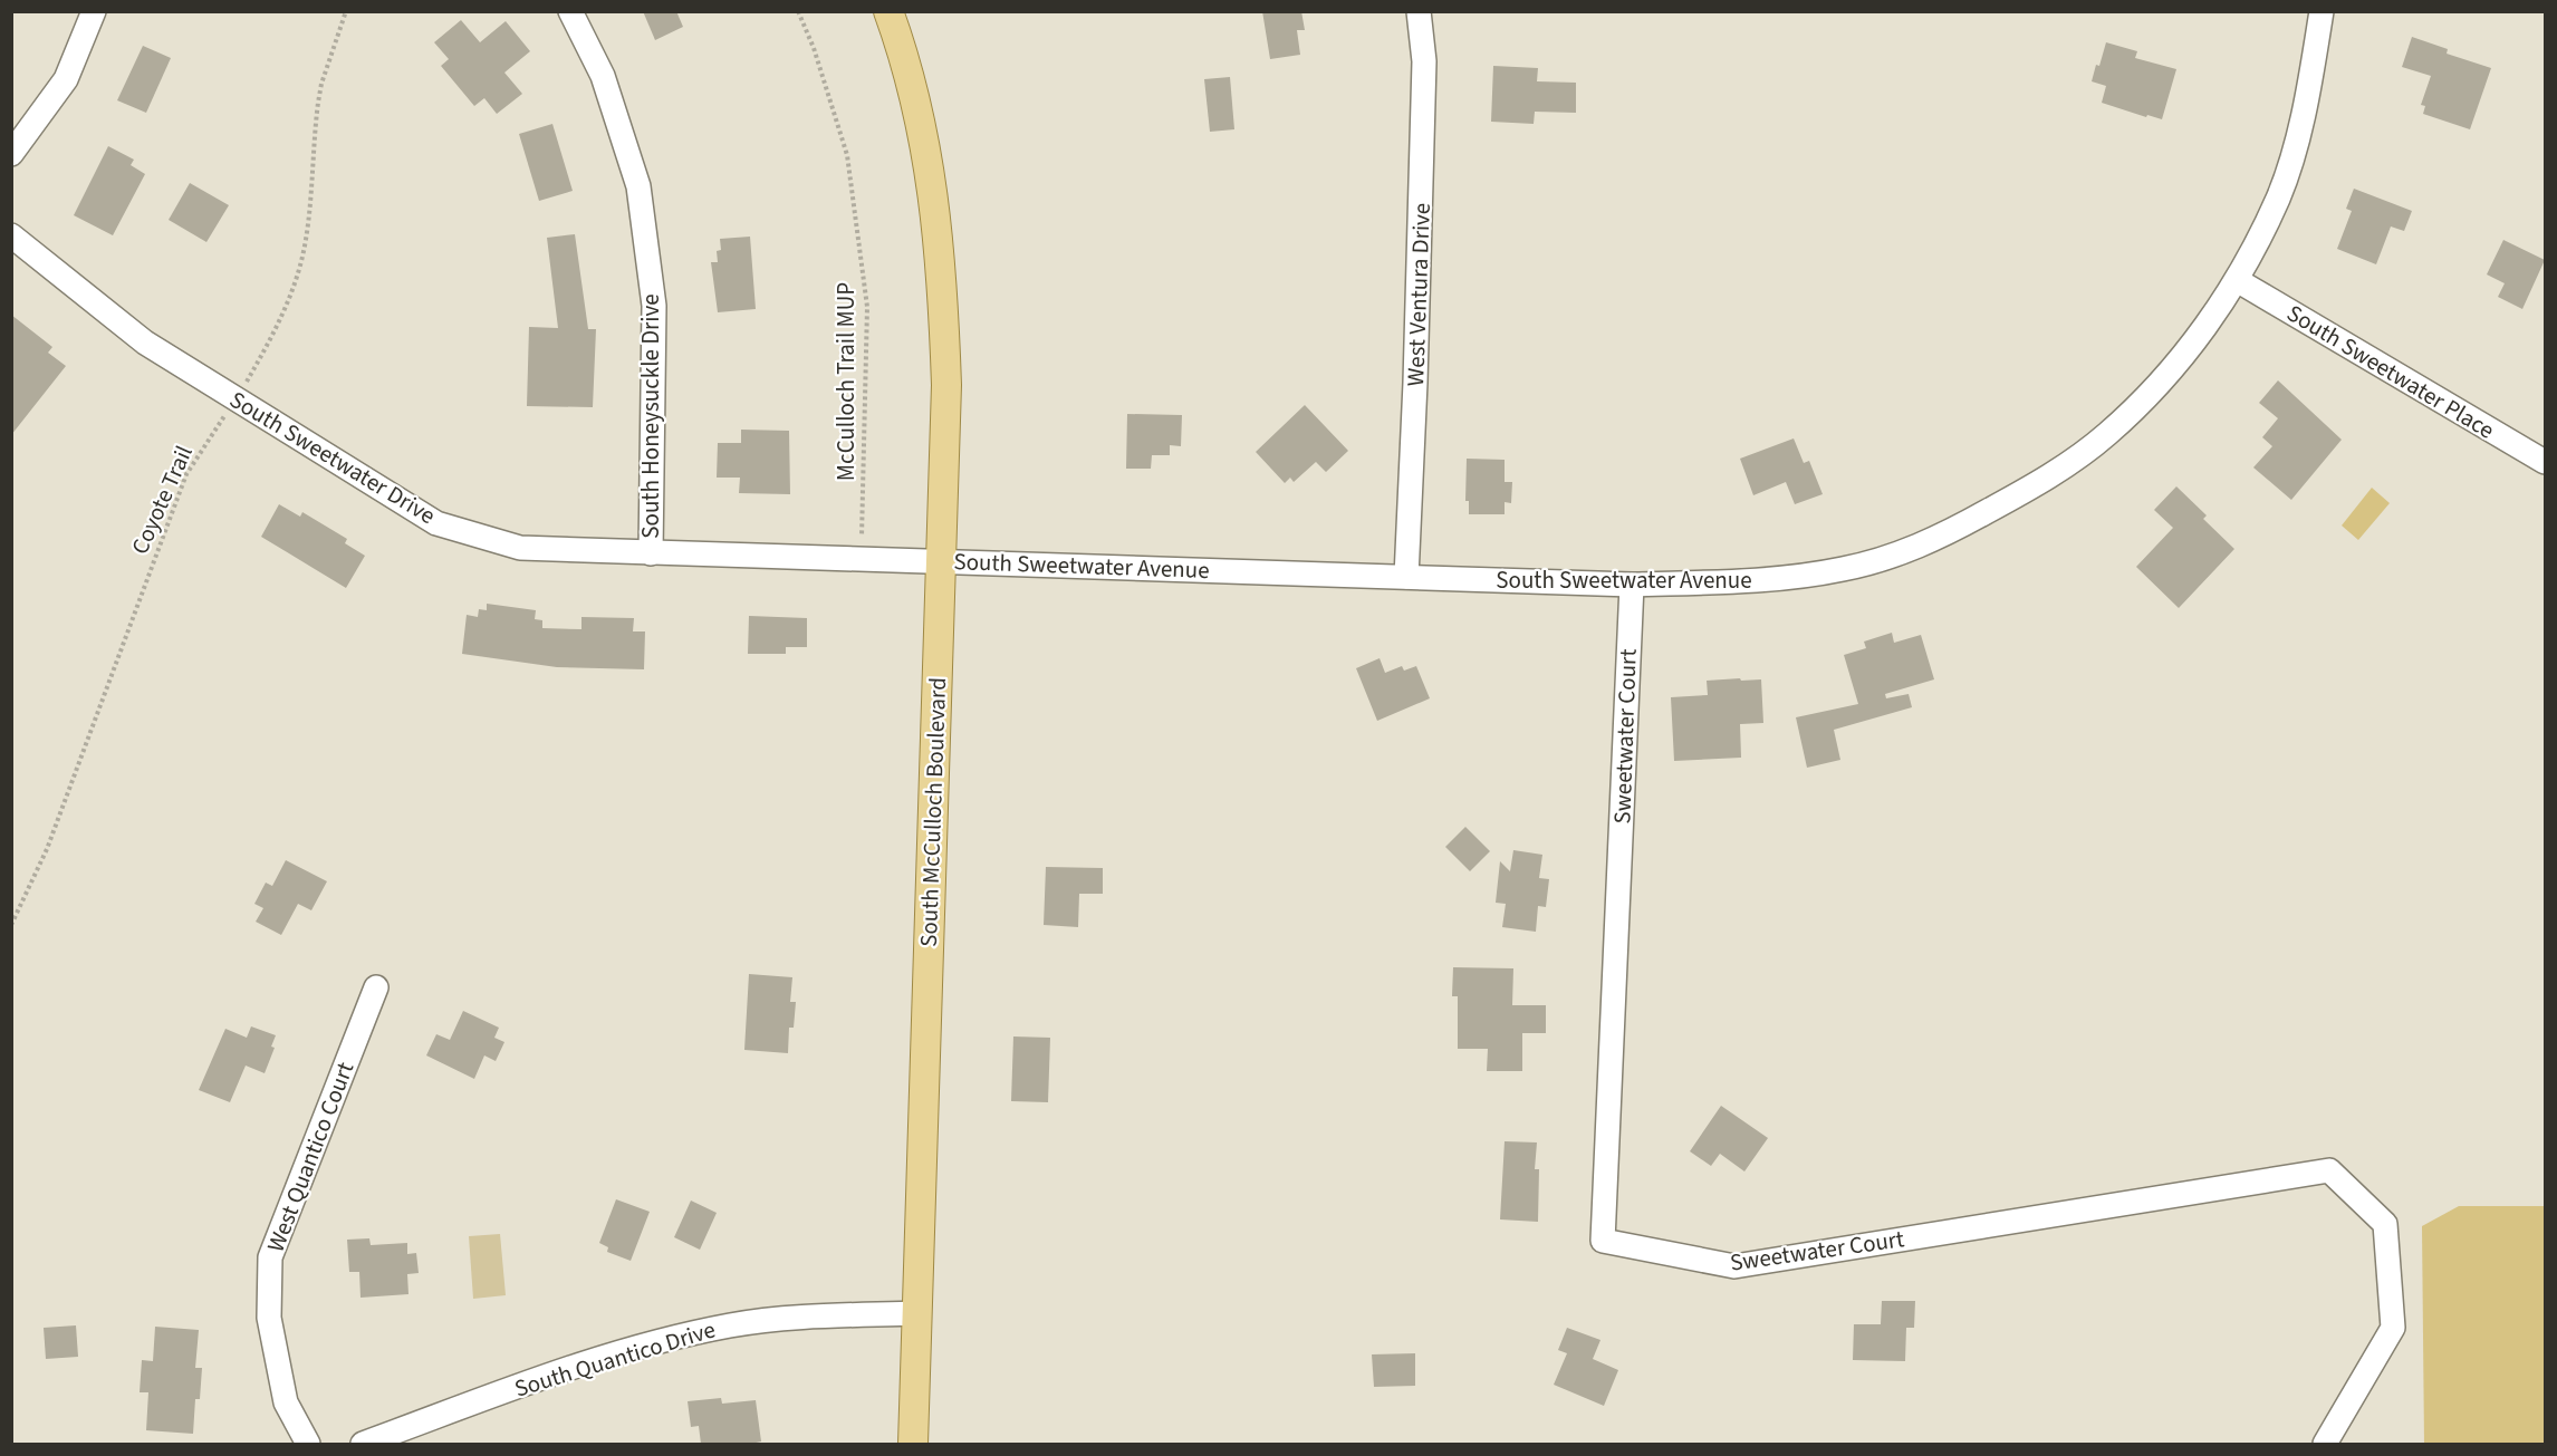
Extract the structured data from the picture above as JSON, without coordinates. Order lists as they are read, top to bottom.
{
  "streets": {
    "main road": ["South McCulloch Boulevard"],
    "street": [
      "West Ventura Drive",
      "South Sweetwater Place",
      "South Honeysuckle Drive",
      "South Sweetwater Drive",
      "South Sweetwater Avenue",
      "Sweetwater Court",
      "West Quantico Court",
      "South Quantico Drive"
    ],
    "path": ["McCulloch Trail MUP", "Coyote Trail"]
  },
  "crossings": [
    ["West Ventura Drive", "South Sweetwater Avenue"],
    ["South Sweetwater Place", "South Sweetwater Avenue"],
    ["McCulloch Trail MUP", "South Sweetwater Drive"],
    ["South Honeysuckle Drive", "South Sweetwater Drive"],
    ["South Sweetwater Drive", "Coyote Trail"],
    ["South Sweetwater Drive", "South Sweetwater Avenue"],
    ["South Sweetwater Drive", "South McCulloch Boulevard"],
    ["South Sweetwater Avenue", "Sweetwater Court"],
    ["South Sweetwater Avenue", "South McCulloch Boulevard"],
    ["South McCulloch Boulevard", "South Quantico Drive"]
  ]
}
